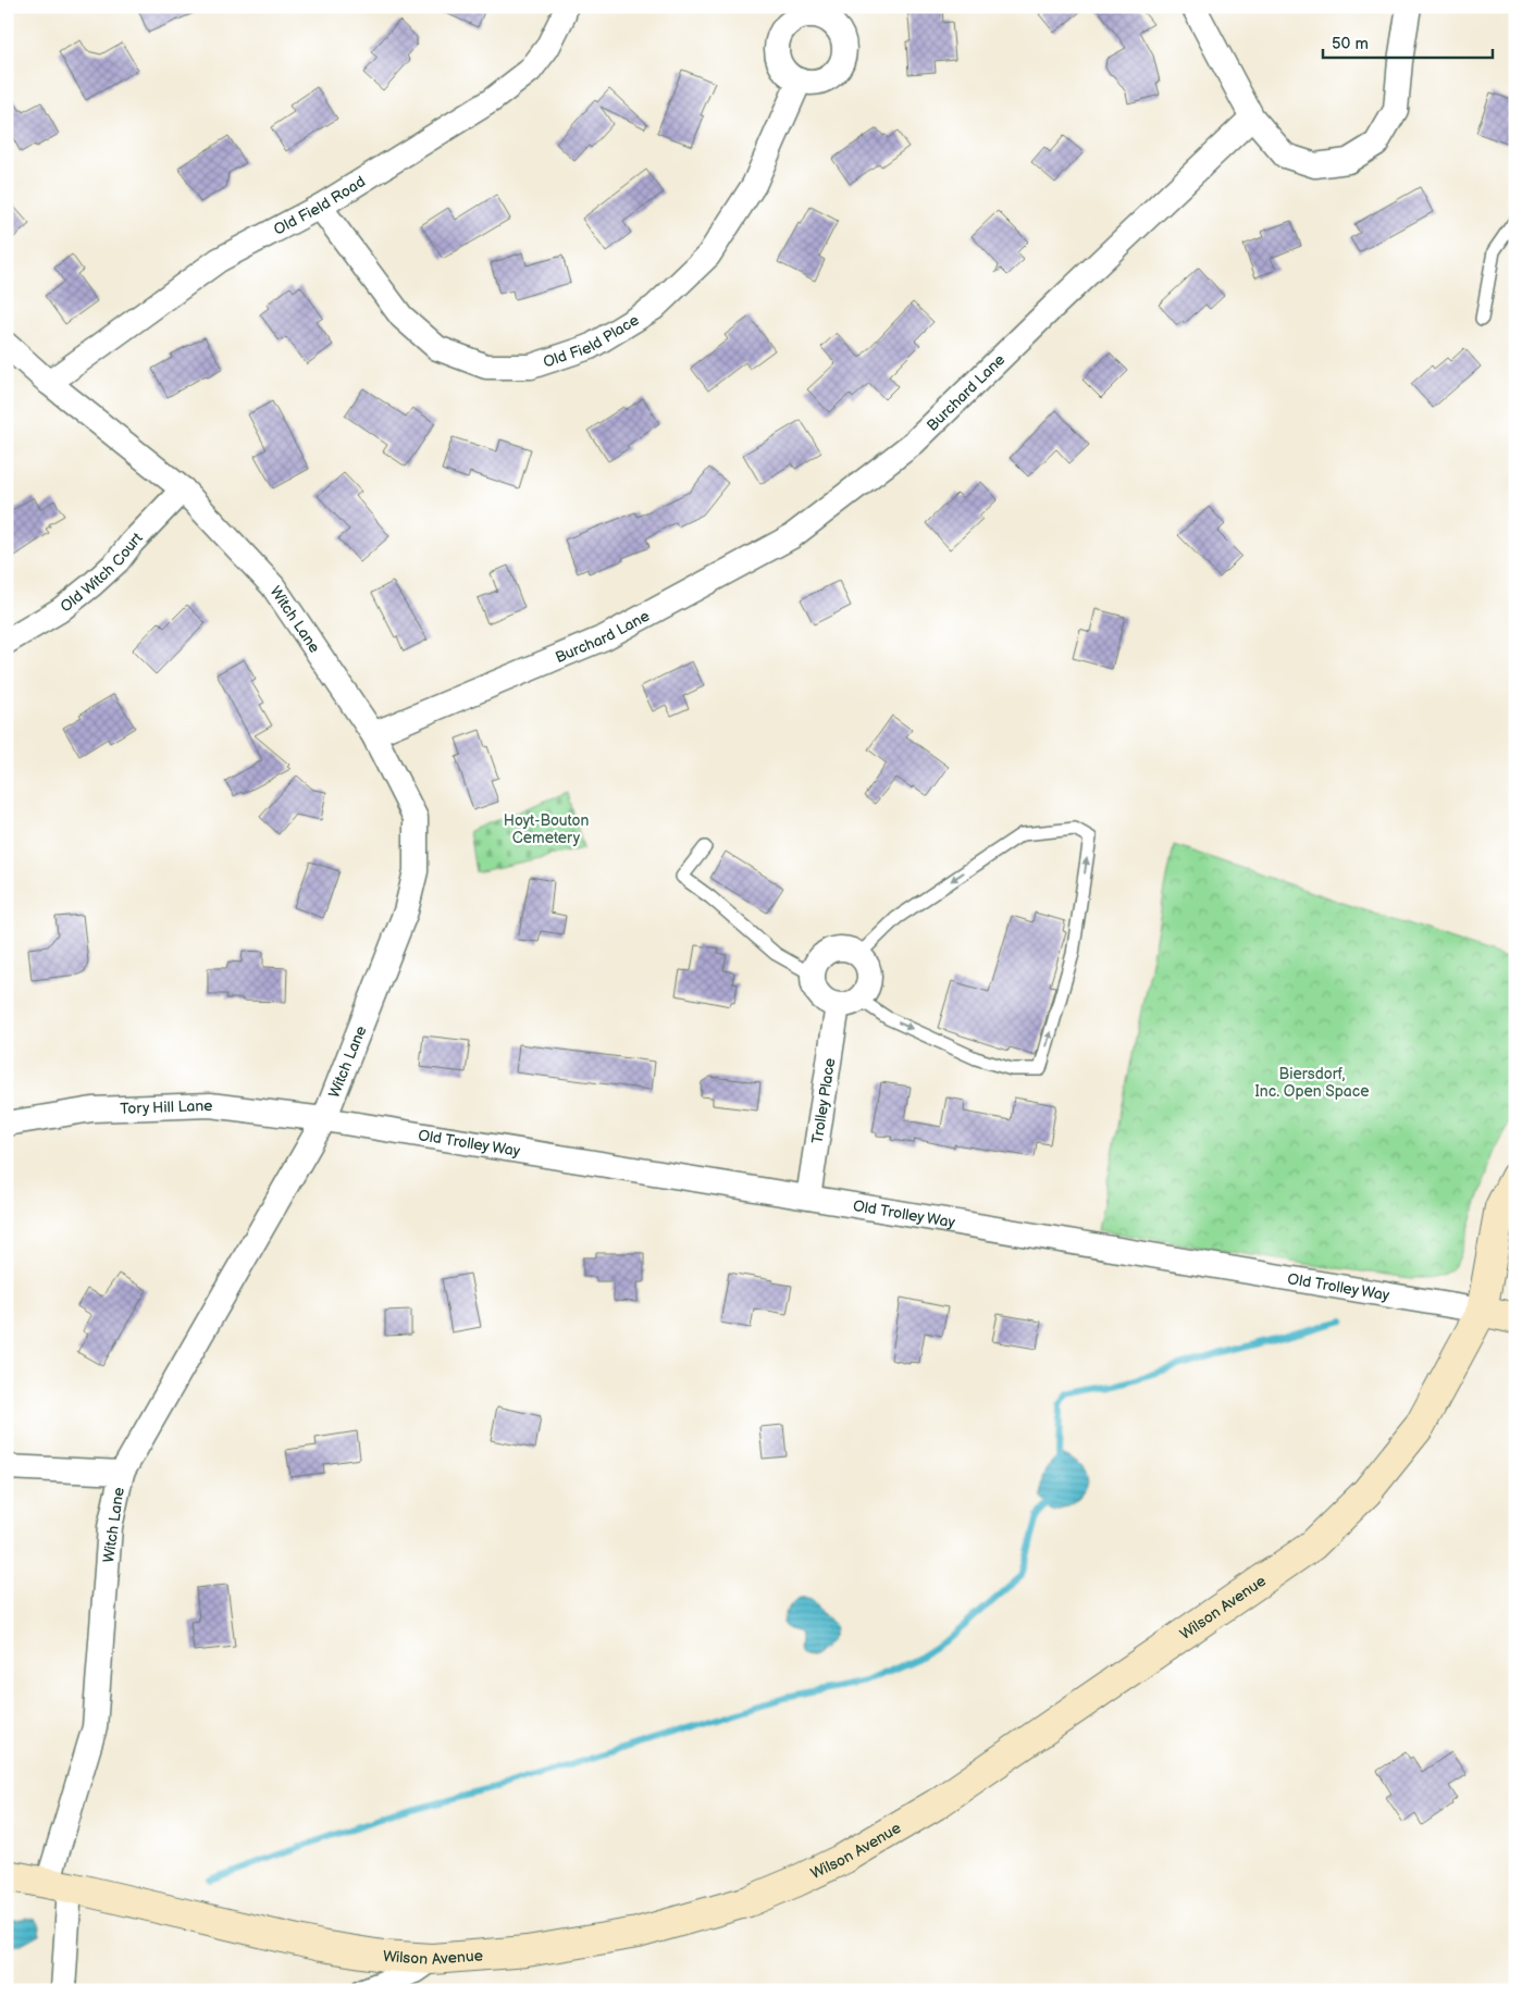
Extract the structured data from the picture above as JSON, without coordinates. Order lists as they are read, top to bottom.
{
  "streets": {
    "main road": ["Wilson Avenue"],
    "street": [
      "Old Field Road",
      "Old Field Place",
      "Burchard Lane",
      "Old Witch Court",
      "Witch Lane",
      "Trolley Place",
      "Tory Hill Lane",
      "Old Trolley Way"
    ]
  },
  "crossings": [
    ["Old Field Road", "Old Field Place"],
    ["Old Field Road", "Witch Lane"],
    ["Burchard Lane", "Witch Lane"],
    ["Old Witch Court", "Witch Lane"],
    ["Witch Lane", "Tory Hill Lane"],
    ["Witch Lane", "Old Trolley Way"],
    ["Witch Lane", "Wilson Avenue"],
    ["Trolley Place", "Old Trolley Way"],
    ["Tory Hill Lane", "Old Trolley Way"],
    ["Old Trolley Way", "Wilson Avenue"]
  ],
  "parks": ["Hoyt-Bouton Cemetery", "Biersdorf, Inc. Open Space"],
  "scale_bar": "50 m"
}
